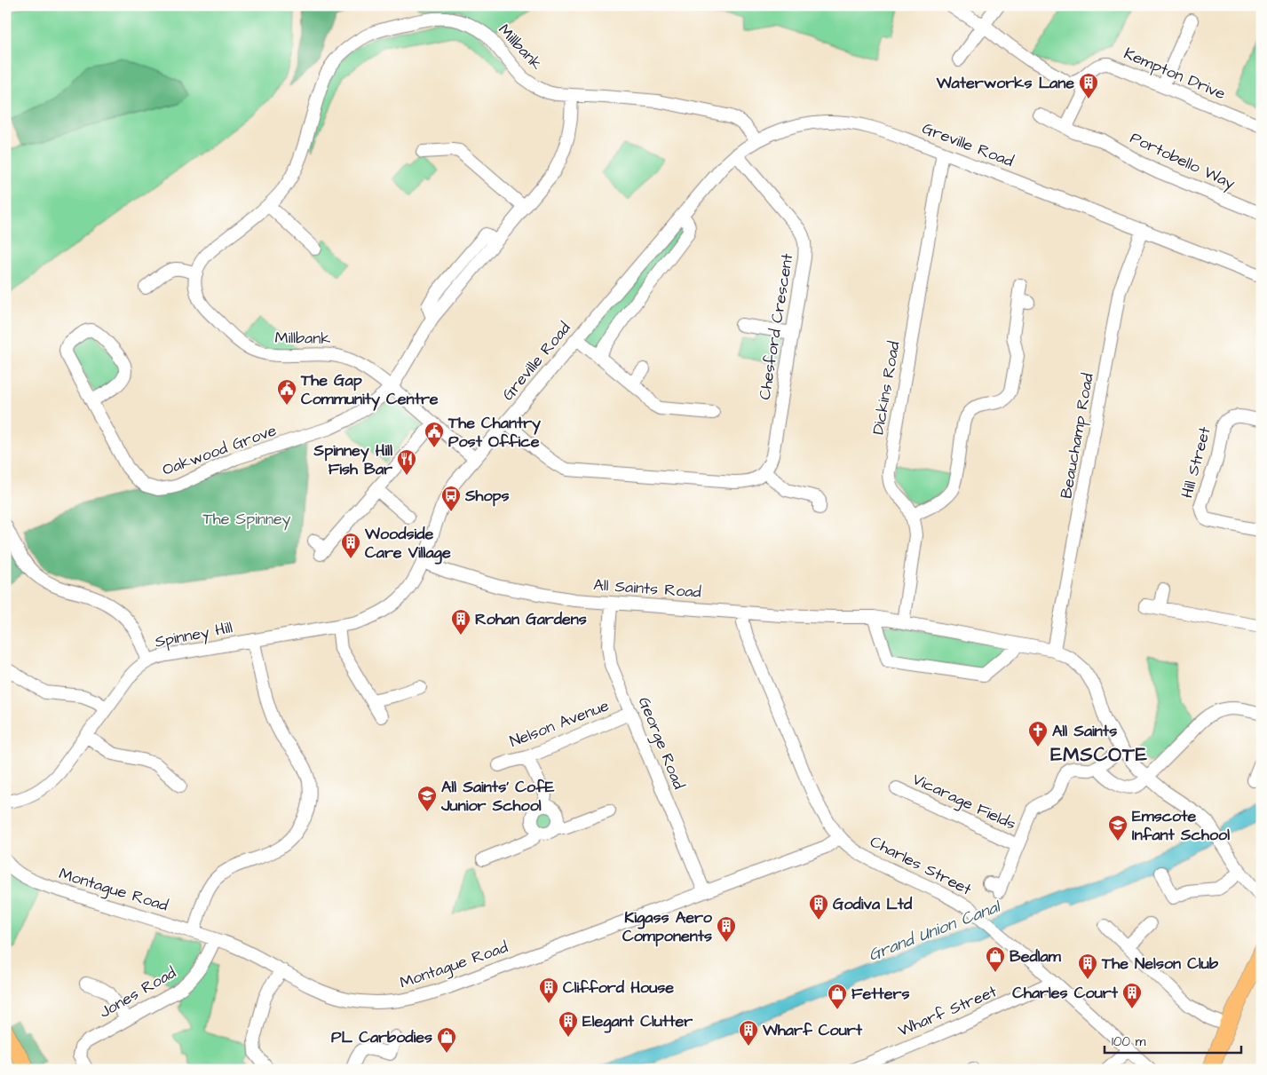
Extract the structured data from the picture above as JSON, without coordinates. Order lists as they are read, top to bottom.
{
  "streets": {
    "street": [
      "Millbank",
      "Kempton Drive",
      "Greville Road",
      "Portobello Way",
      "Chesford Crescent",
      "Dickins Road",
      "Beauchamp Road",
      "Oakwood Grove",
      "Hill Street",
      "All Saints Road",
      "Spinney Hill",
      "Nelson Avenue",
      "George Road",
      "Vicarage Fields",
      "Charles Street",
      "Montague Road",
      "Jones Road",
      "Wharf Street"
    ]
  },
  "crossings": [
    ["Millbank", "Greville Road"],
    ["Millbank", "Oakwood Grove"],
    ["Greville Road", "Chesford Crescent"],
    ["Greville Road", "Dickins Road"],
    ["Greville Road", "Beauchamp Road"],
    ["Greville Road", "All Saints Road"],
    ["Greville Road", "Spinney Hill"],
    ["Dickins Road", "All Saints Road"],
    ["Beauchamp Road", "All Saints Road"],
    ["All Saints Road", "Spinney Hill"],
    ["All Saints Road", "George Road"],
    ["All Saints Road", "Charles Street"],
    ["Nelson Avenue", "George Road"],
    ["George Road", "Montague Road"],
    ["Charles Street", "Montague Road"],
    ["Charles Street", "Wharf Street"],
    ["Montague Road", "Jones Road"]
  ],
  "districts": ["EMSCOTE"],
  "water": ["Grand Union Canal"],
  "parks": ["The Spinney"],
  "places": {
    "building": [
      "Waterworks Lane",
      "Woodside Care Village",
      "Rohan Gardens",
      "Godiva Ltd",
      "Kigass Aero Components",
      "The Nelson Club",
      "Clifford House",
      "Charles Court",
      "Elegant Clutter",
      "Wharf Court"
    ],
    "public building": ["The Gap Community Centre", "The Chantry Post Office"],
    "restaurant": ["Spinney Hill Fish Bar"],
    "bus stop": ["Shops"],
    "church": ["All Saints"],
    "school or university": ["All Saints' CofE Junior School", "Emscote Infant School"],
    "shop": ["Bedlam", "Fetters", "PL Carbodies"]
  },
  "scale_bar": "100 m"
}
